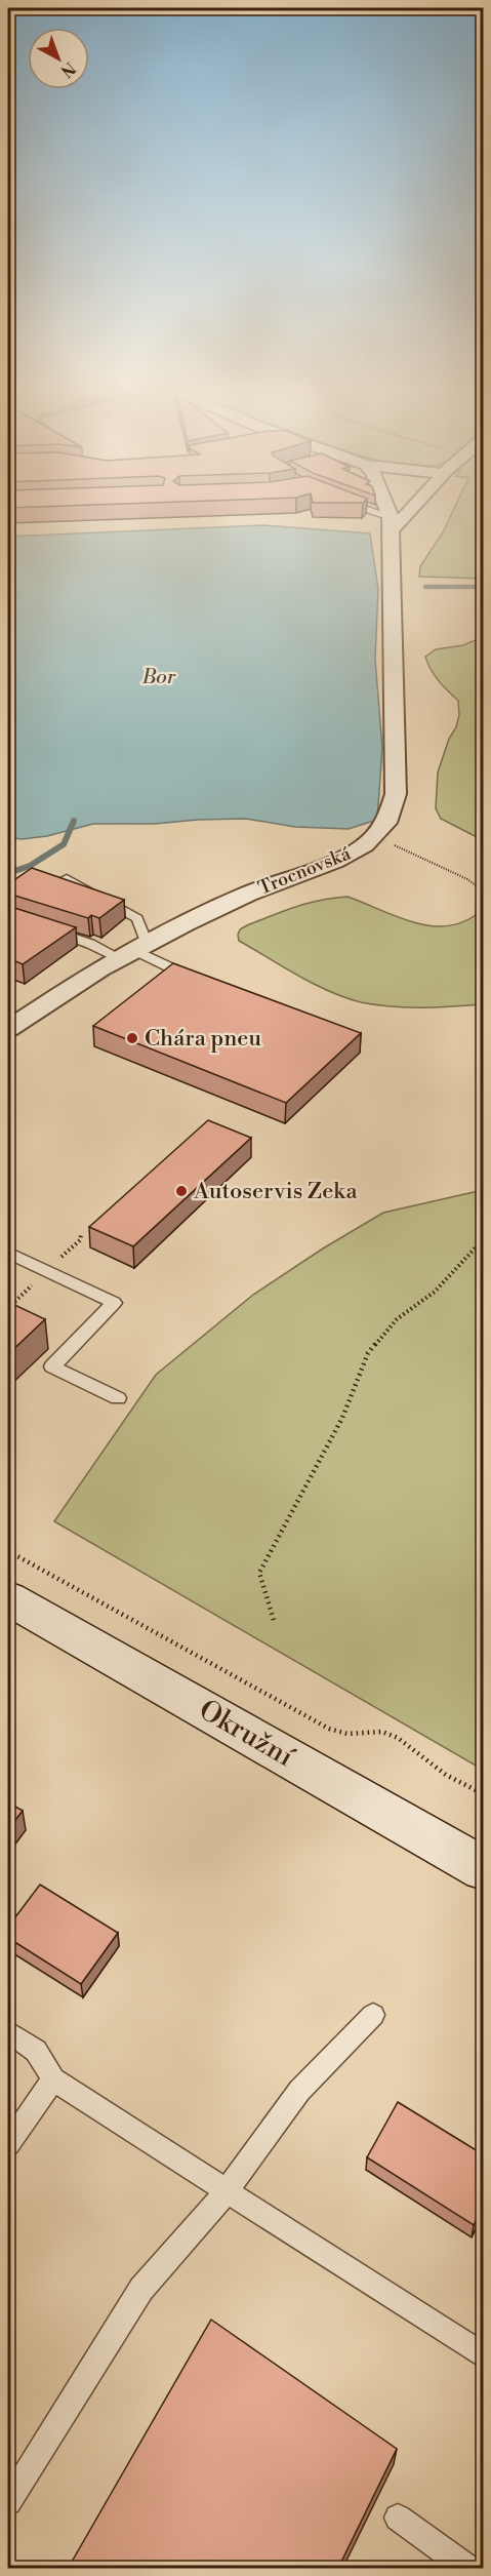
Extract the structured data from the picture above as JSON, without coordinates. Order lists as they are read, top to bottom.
{
  "streets": {
    "main road": ["Okružní"],
    "street": ["Trocnovská"]
  },
  "water": ["Bor"],
  "places": ["Chára pneu", "Autoservis Zeka"],
  "north": "bottom right"
}
